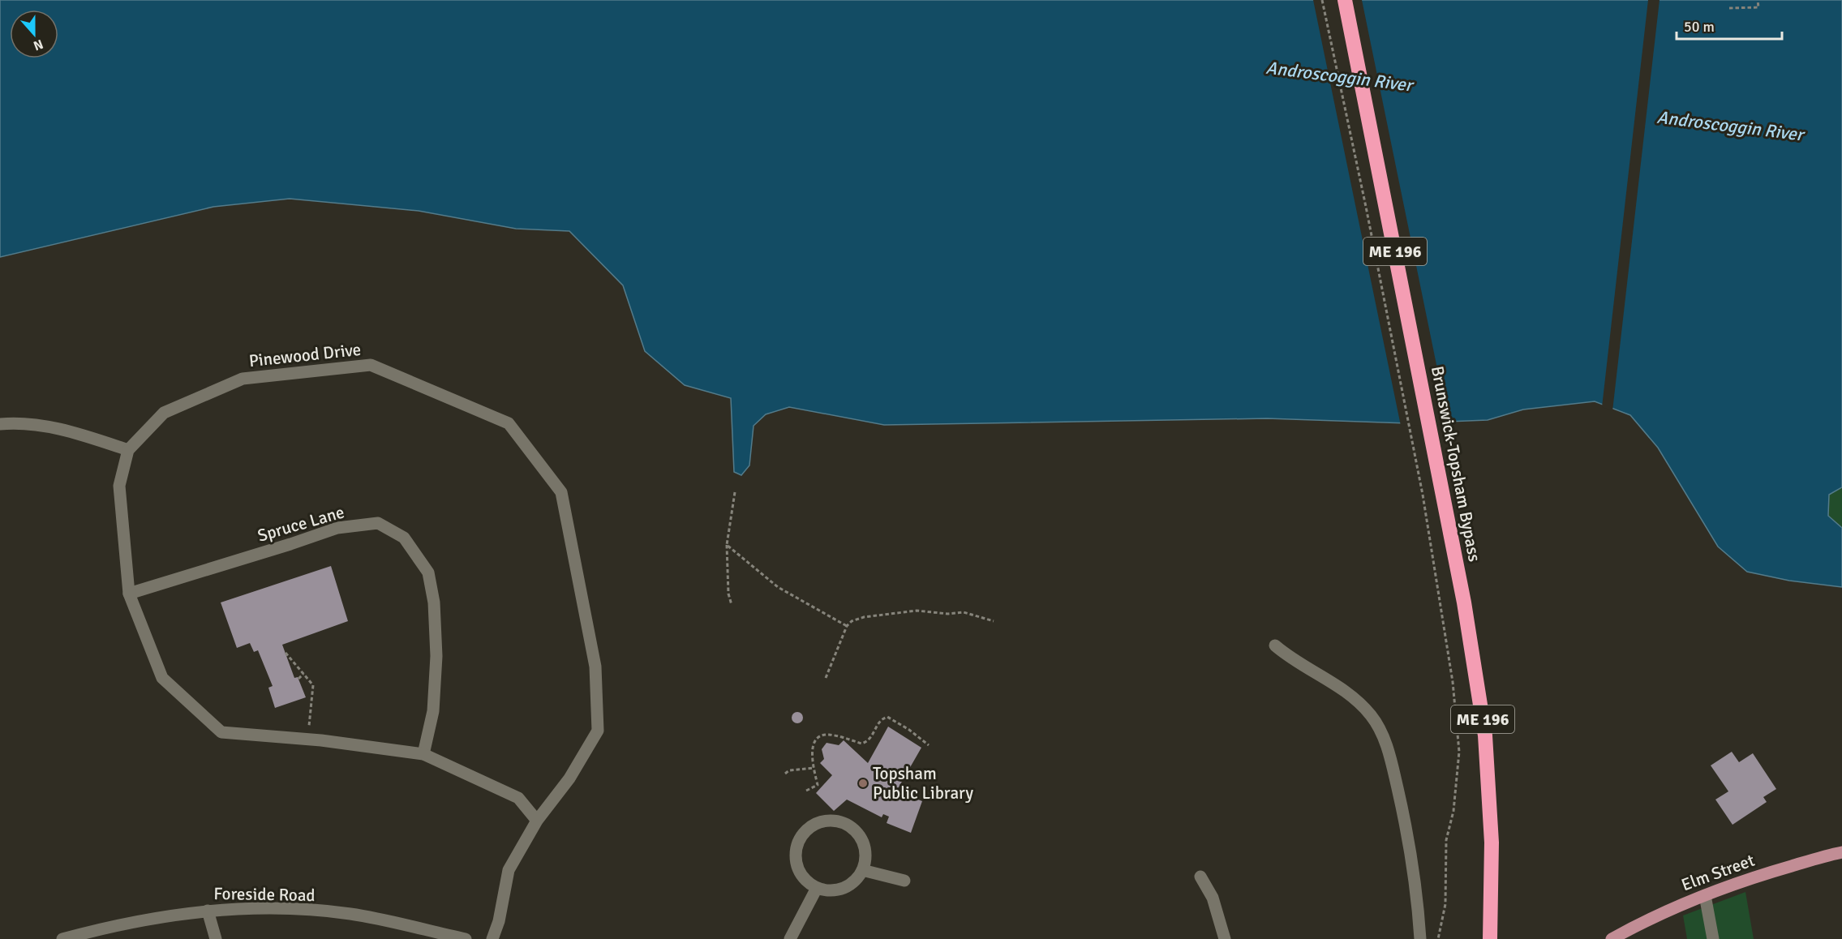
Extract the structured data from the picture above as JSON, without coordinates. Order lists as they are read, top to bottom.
{
  "streets": {
    "highway": ["ME 196", "Brunswick-Topsham Bypass"],
    "main road": ["Elm Street"],
    "street": ["Pinewood Drive", "Spruce Lane", "Foreside Road"]
  },
  "crossings": [
    ["Pinewood Drive", "Spruce Lane"]
  ],
  "water": ["Androscoggin River"],
  "places": ["Topsham Public Library"],
  "scale_bar": "50 m",
  "north": "bottom"
}
